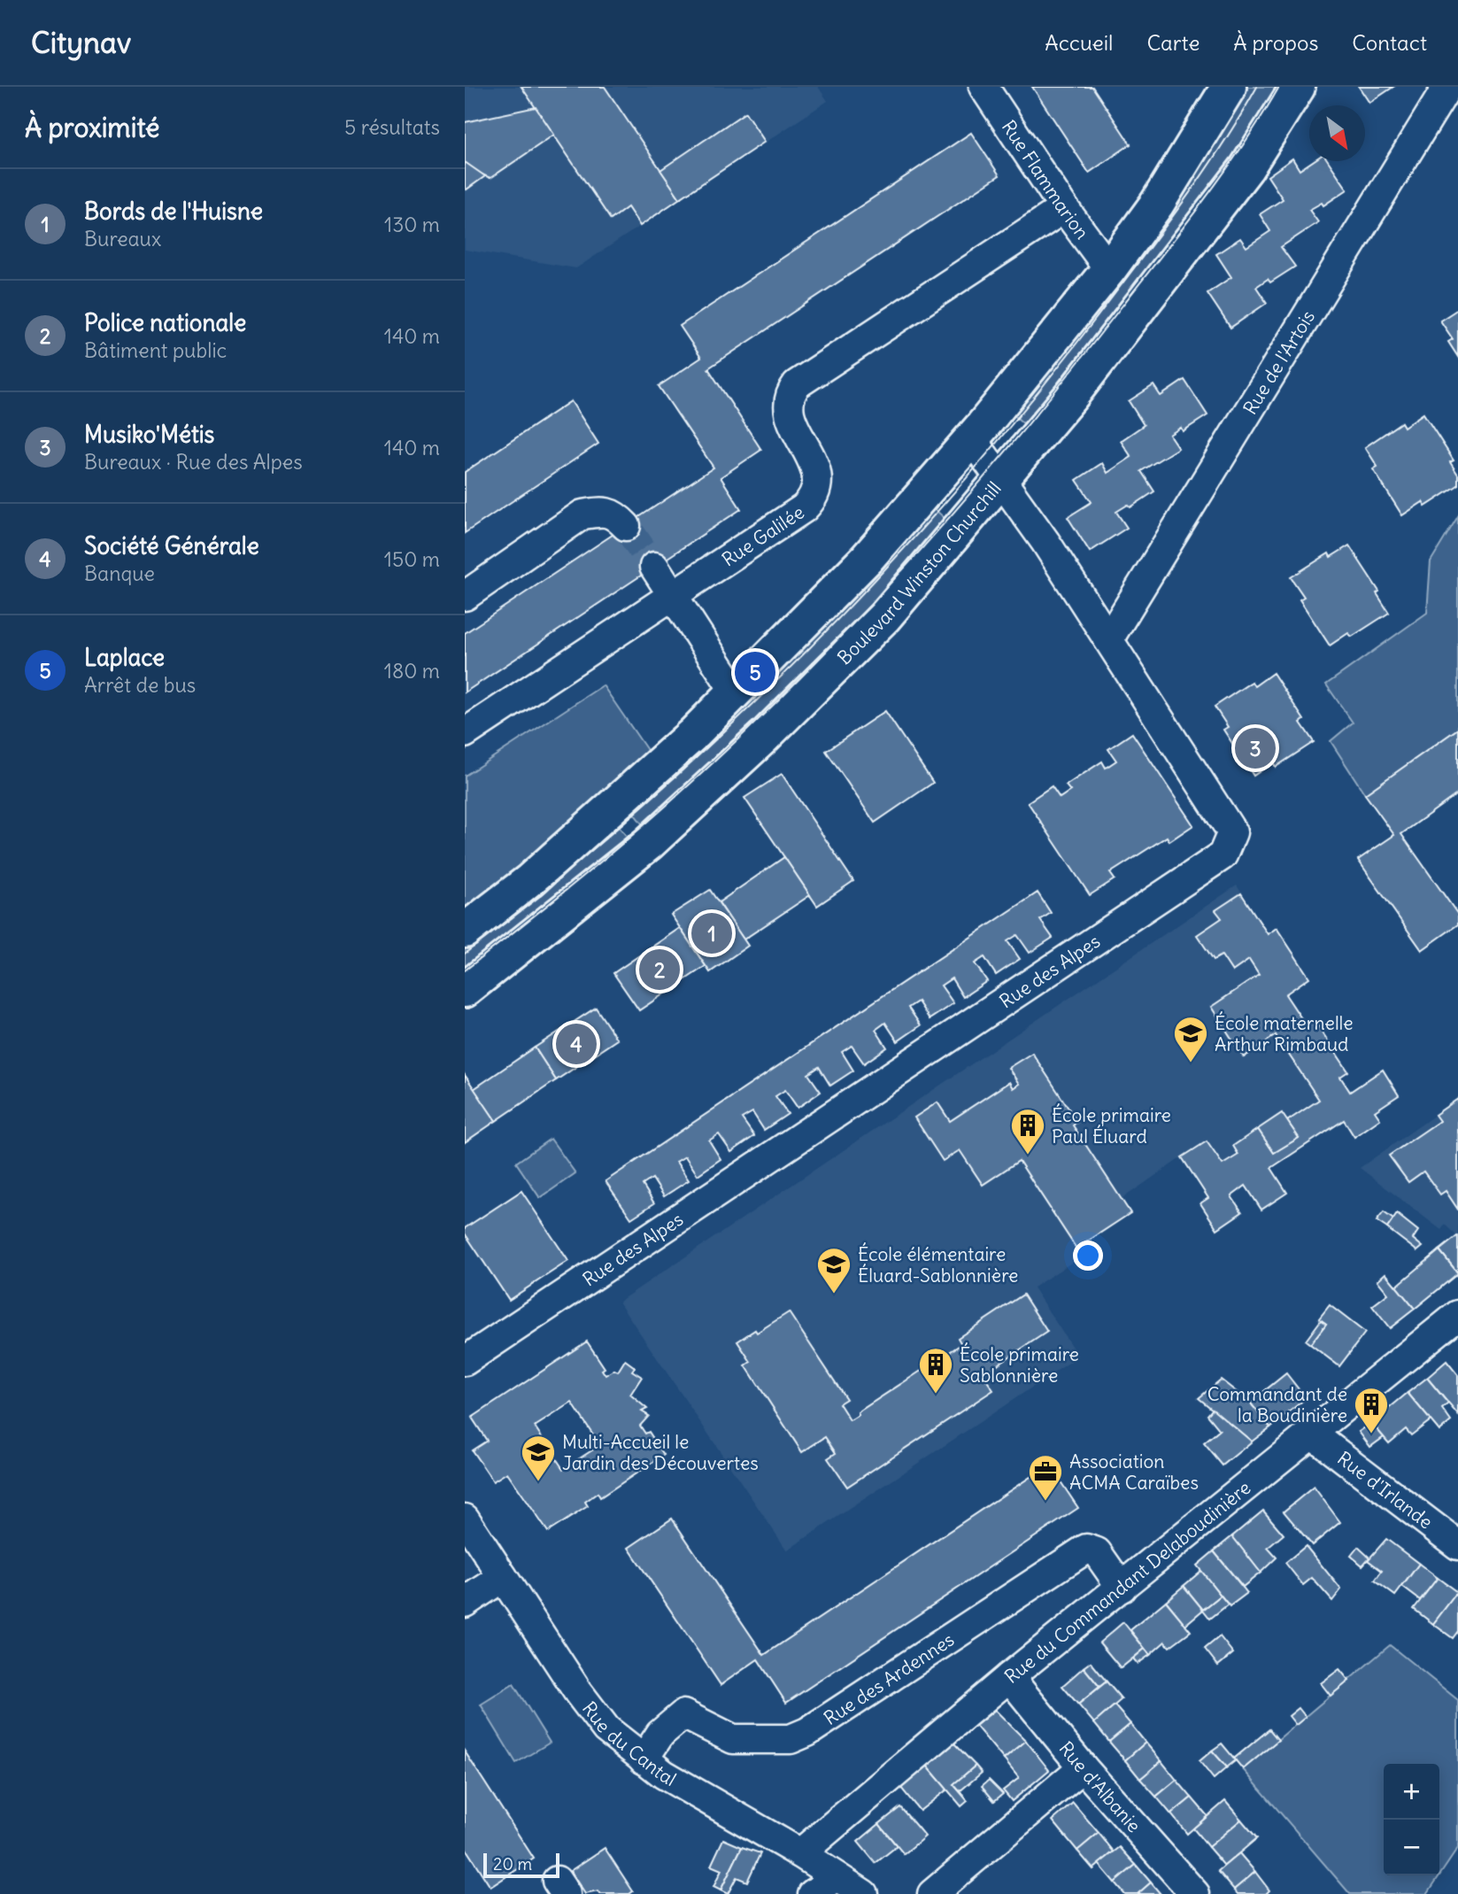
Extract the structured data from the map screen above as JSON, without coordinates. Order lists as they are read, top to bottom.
{
  "streets": {
    "street": [
      "Rue Flammarion",
      "Rue de l'Artois",
      "Rue Galilée",
      "Boulevard Winston Churchill",
      "Rue des Alpes",
      "Rue d'Irlande",
      "Rue du Commandant Delaboudinière",
      "Rue des Ardennes",
      "Rue du Cantal",
      "Rue d'Albanie"
    ]
  },
  "crossings": [
    ["Rue Flammarion", "Rue Galilée"],
    ["Rue de l'Artois", "Rue des Alpes"],
    ["Boulevard Winston Churchill", "Rue des Alpes"],
    ["Rue d'Irlande", "Rue du Commandant Delaboudinière"],
    ["Rue du Commandant Delaboudinière", "Rue des Ardennes"],
    ["Rue du Commandant Delaboudinière", "Rue du Cantal"],
    ["Rue du Commandant Delaboudinière", "Rue d'Albanie"],
    ["Rue des Ardennes", "Rue du Cantal"]
  ],
  "places": {
    "school or university": ["École maternelle Arthur Rimbaud", "École élémentaire Éluard-Sablonnière", "Multi-Accueil le Jardin des Découvertes"],
    "building": ["École primaire Paul Éluard", "École primaire Sablonnière", "Commandant de la Boudinière"],
    "office": ["Association ACMA Caraïbes"]
  },
  "scale_bar": "20 m",
  "north": "bottom right",
  "page": {
    "header": "Citynav",
    "nav": [
      "Accueil",
      "Carte",
      "À propos",
      "Contact"
    ],
    "heading": ["À proximité", "5 résultats"],
    "list": [
      {
        "mark": "1",
        "name": "Bords de l'Huisne",
        "note": "Bureaux",
        "value": "130 m"
      },
      {
        "mark": "2",
        "name": "Police nationale",
        "note": "Bâtiment public",
        "value": "140 m"
      },
      {
        "mark": "3",
        "name": "Musiko'Métis",
        "note": "Bureaux · Rue des Alpes",
        "value": "140 m"
      },
      {
        "mark": "4",
        "name": "Société Générale",
        "note": "Banque",
        "value": "150 m"
      },
      {
        "mark": "5",
        "name": "Laplace",
        "note": "Arrêt de bus",
        "value": "180 m"
      }
    ],
    "pins": [
      "5",
      "3",
      "1",
      "2",
      "4"
    ],
    "map_buttons": ["+", "−"],
    "scale": "20 m"
  }
}
